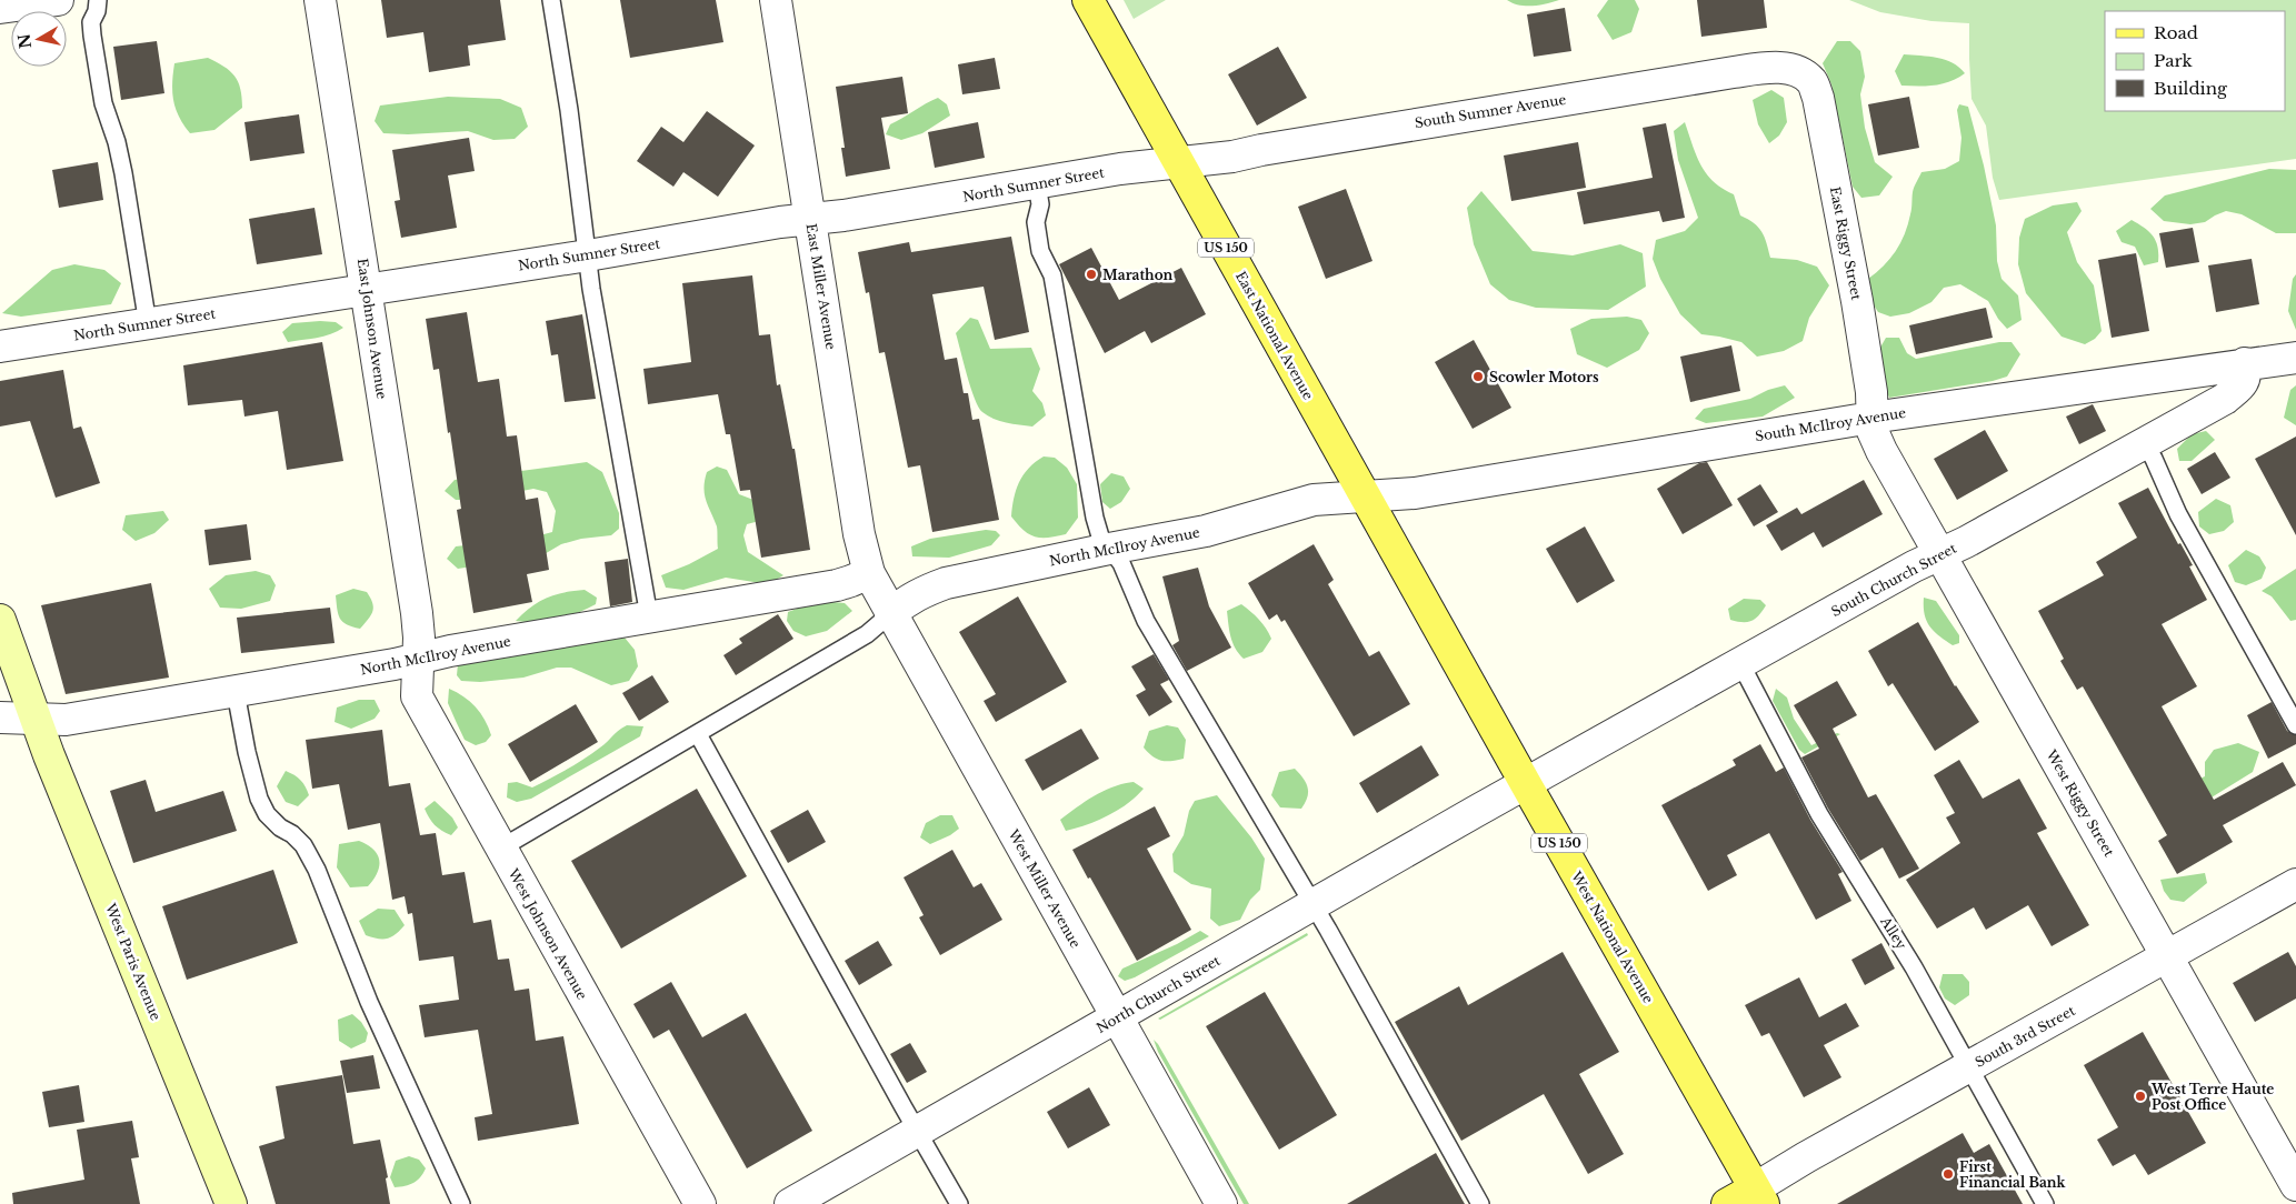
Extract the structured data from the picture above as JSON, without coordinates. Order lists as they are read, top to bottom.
{
  "streets": {
    "main road": ["US 150", "East National Avenue", "West National Avenue"],
    "street": [
      "South Sumner Avenue",
      "North Sumner Street",
      "East Riggy Street",
      "East Miller Avenue",
      "East Johnson Avenue",
      "South McIlroy Avenue",
      "North McIlroy Avenue",
      "South Church Street",
      "West Riggy Street",
      "West Miller Avenue",
      "West Johnson Avenue",
      "West Paris Avenue",
      "North Church Street",
      "South 3rd Street"
    ],
    "lane": ["Alley"]
  },
  "crossings": [
    ["South Sumner Avenue", "North Sumner Street"],
    ["South Sumner Avenue", "East Riggy Street"],
    ["South Sumner Avenue", "East National Avenue"],
    ["North Sumner Street", "East Miller Avenue"],
    ["North Sumner Street", "East Johnson Avenue"],
    ["North Sumner Street", "East National Avenue"],
    ["East Riggy Street", "South McIlroy Avenue"],
    ["East Riggy Street", "West Riggy Street"],
    ["East Miller Avenue", "North McIlroy Avenue"],
    ["East Miller Avenue", "West Miller Avenue"],
    ["East Johnson Avenue", "North McIlroy Avenue"],
    ["East Johnson Avenue", "West Johnson Avenue"],
    ["East National Avenue", "South McIlroy Avenue"],
    ["East National Avenue", "North McIlroy Avenue"],
    ["East National Avenue", "West National Avenue"],
    ["South McIlroy Avenue", "North McIlroy Avenue"],
    ["South McIlroy Avenue", "South Church Street"],
    ["South McIlroy Avenue", "West Riggy Street"],
    ["South McIlroy Avenue", "West National Avenue"],
    ["North McIlroy Avenue", "West Miller Avenue"],
    ["North McIlroy Avenue", "West Johnson Avenue"],
    ["North McIlroy Avenue", "West National Avenue"],
    ["North McIlroy Avenue", "West Paris Avenue"],
    ["South Church Street", "West Riggy Street"],
    ["South Church Street", "Alley"],
    ["South Church Street", "West National Avenue"],
    ["South Church Street", "North Church Street"],
    ["West Riggy Street", "South 3rd Street"],
    ["West Miller Avenue", "North Church Street"],
    ["Alley", "South 3rd Street"],
    ["West National Avenue", "North Church Street"],
    ["West National Avenue", "South 3rd Street"]
  ],
  "places": [
    "Marathon",
    "Scowler Motors",
    "West Terre Haute Post Office",
    "First Financial Bank"
  ],
  "legend": ["Road", "Park", "Building"],
  "north": "left"
}
